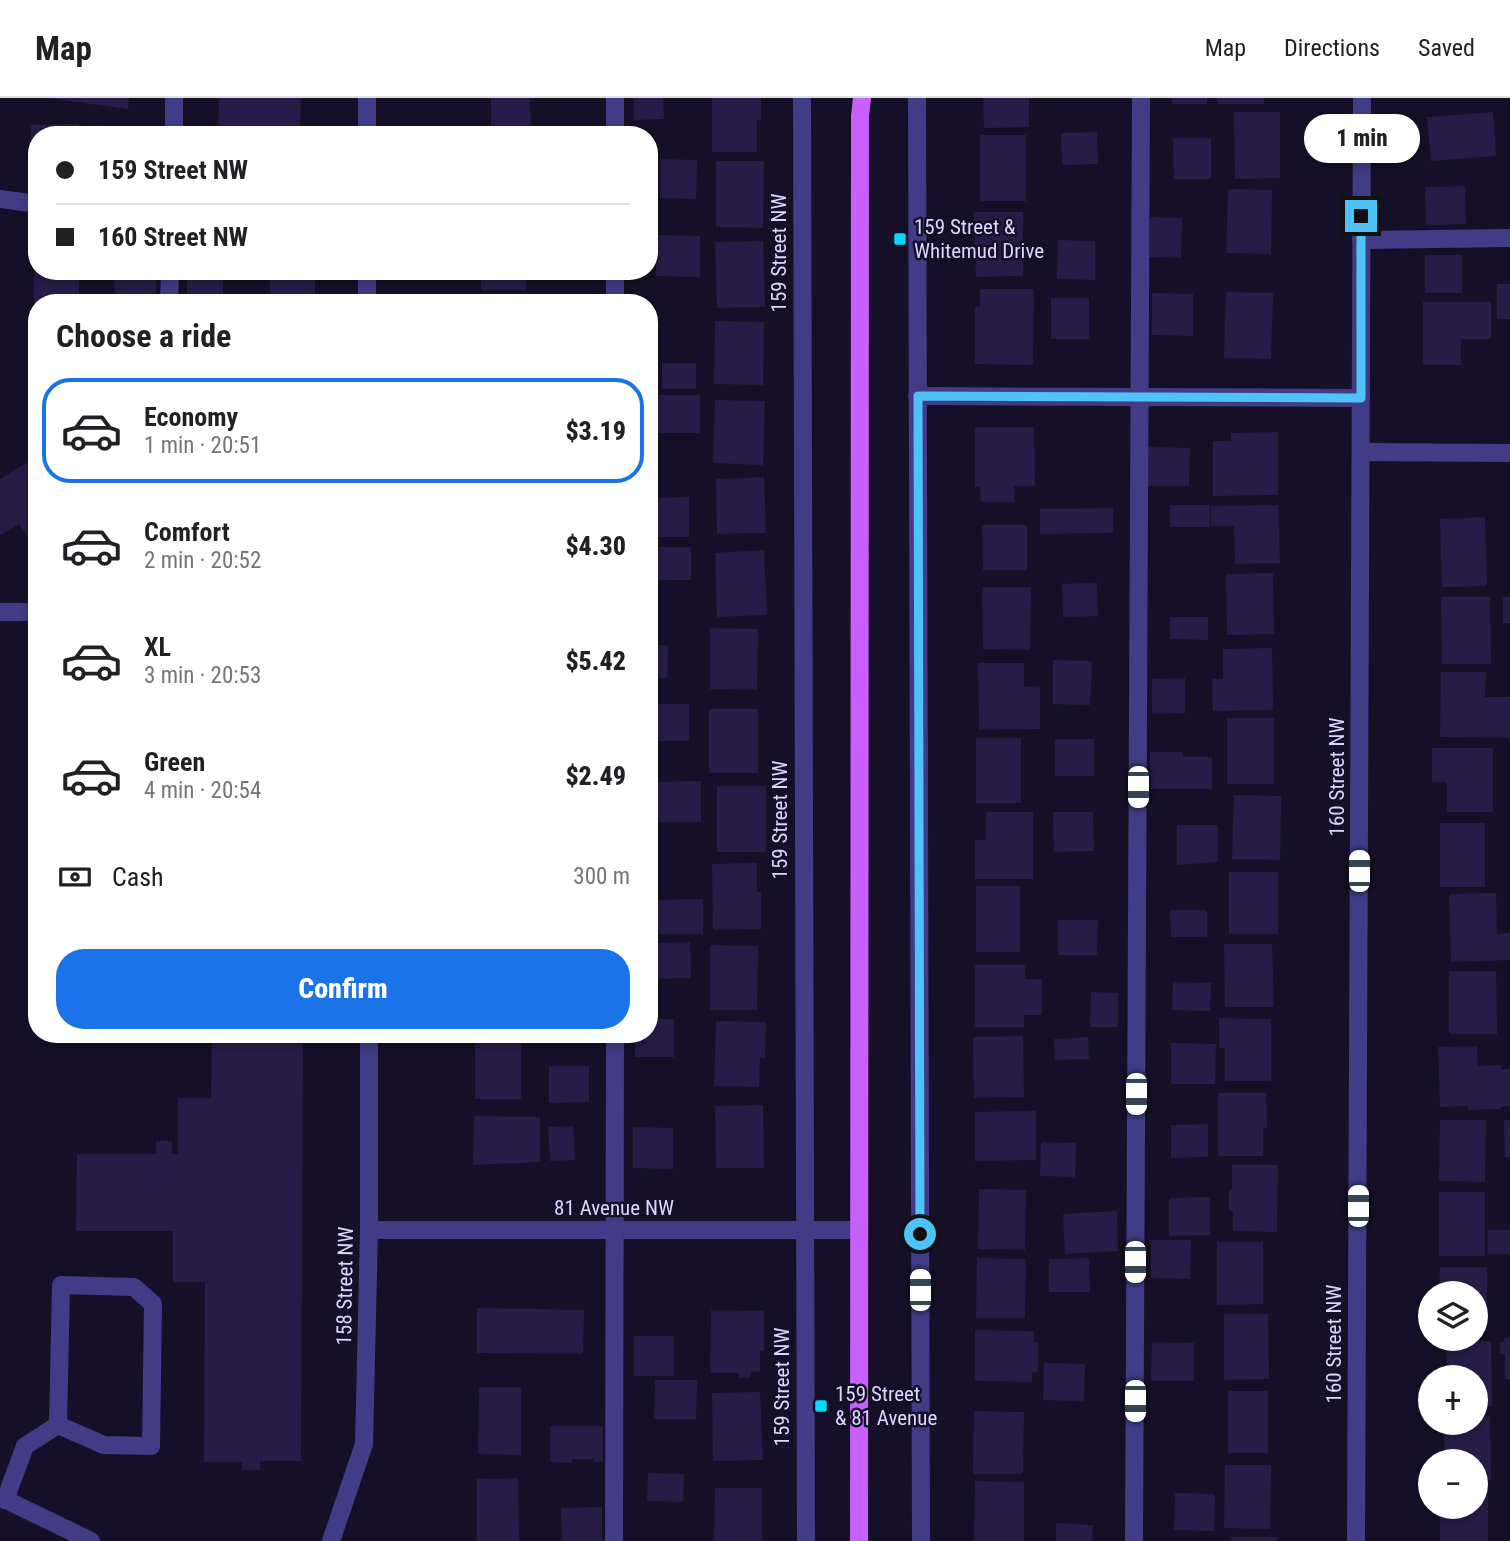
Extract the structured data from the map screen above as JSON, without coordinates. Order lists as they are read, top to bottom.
{
  "streets": {
    "street": [
      "159 Street NW",
      "160 Street NW",
      "81 Avenue NW",
      "158 Street NW"
    ]
  },
  "crossings": [
    ["159 Street NW", "81 Avenue NW"],
    ["81 Avenue NW", "158 Street NW"]
  ],
  "places": {
    "transit": ["159 Street & Whitemud Drive", "159 Street & 81 Avenue"]
  },
  "page": {
    "header": "Map",
    "nav": ["Map", "Directions", "Saved"],
    "bubble": "1 min",
    "banner": ["159 Street NW", "160 Street NW"],
    "heading": "Choose a ride",
    "list": [
      {
        "name": "Economy",
        "note": "1 min · 20:51",
        "value": "$3.19"
      },
      {
        "name": "Comfort",
        "note": "2 min · 20:52",
        "value": "$4.30"
      },
      {
        "name": "XL",
        "note": "3 min · 20:53",
        "value": "$5.42"
      },
      {
        "name": "Green",
        "note": "4 min · 20:54",
        "value": "$2.49"
      }
    ],
    "pay": ["Cash", "300 m"],
    "buttons": "Confirm",
    "map_buttons": ["+", "−"]
  }
}
